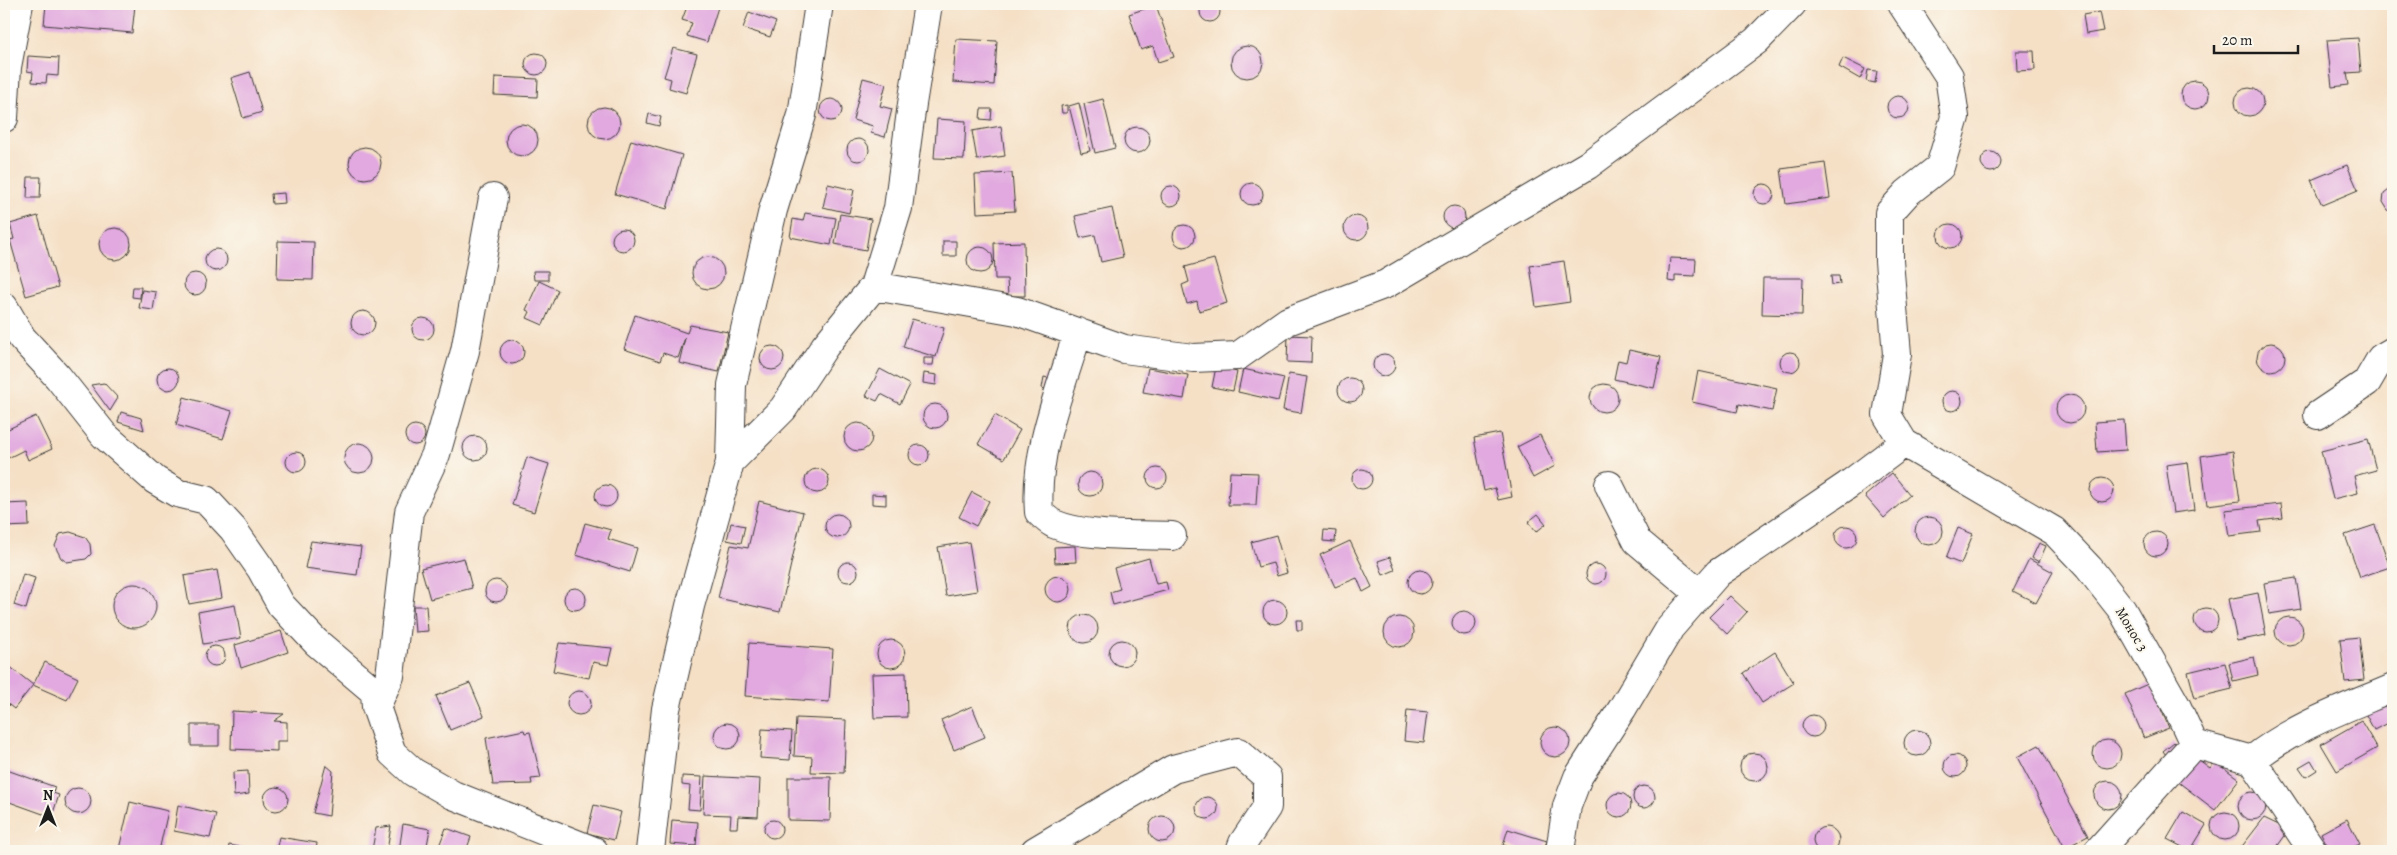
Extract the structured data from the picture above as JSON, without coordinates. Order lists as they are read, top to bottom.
{
  "streets": {
    "street": ["Монос 3"]
  },
  "scale_bar": "20 m",
  "north": "top"
}
